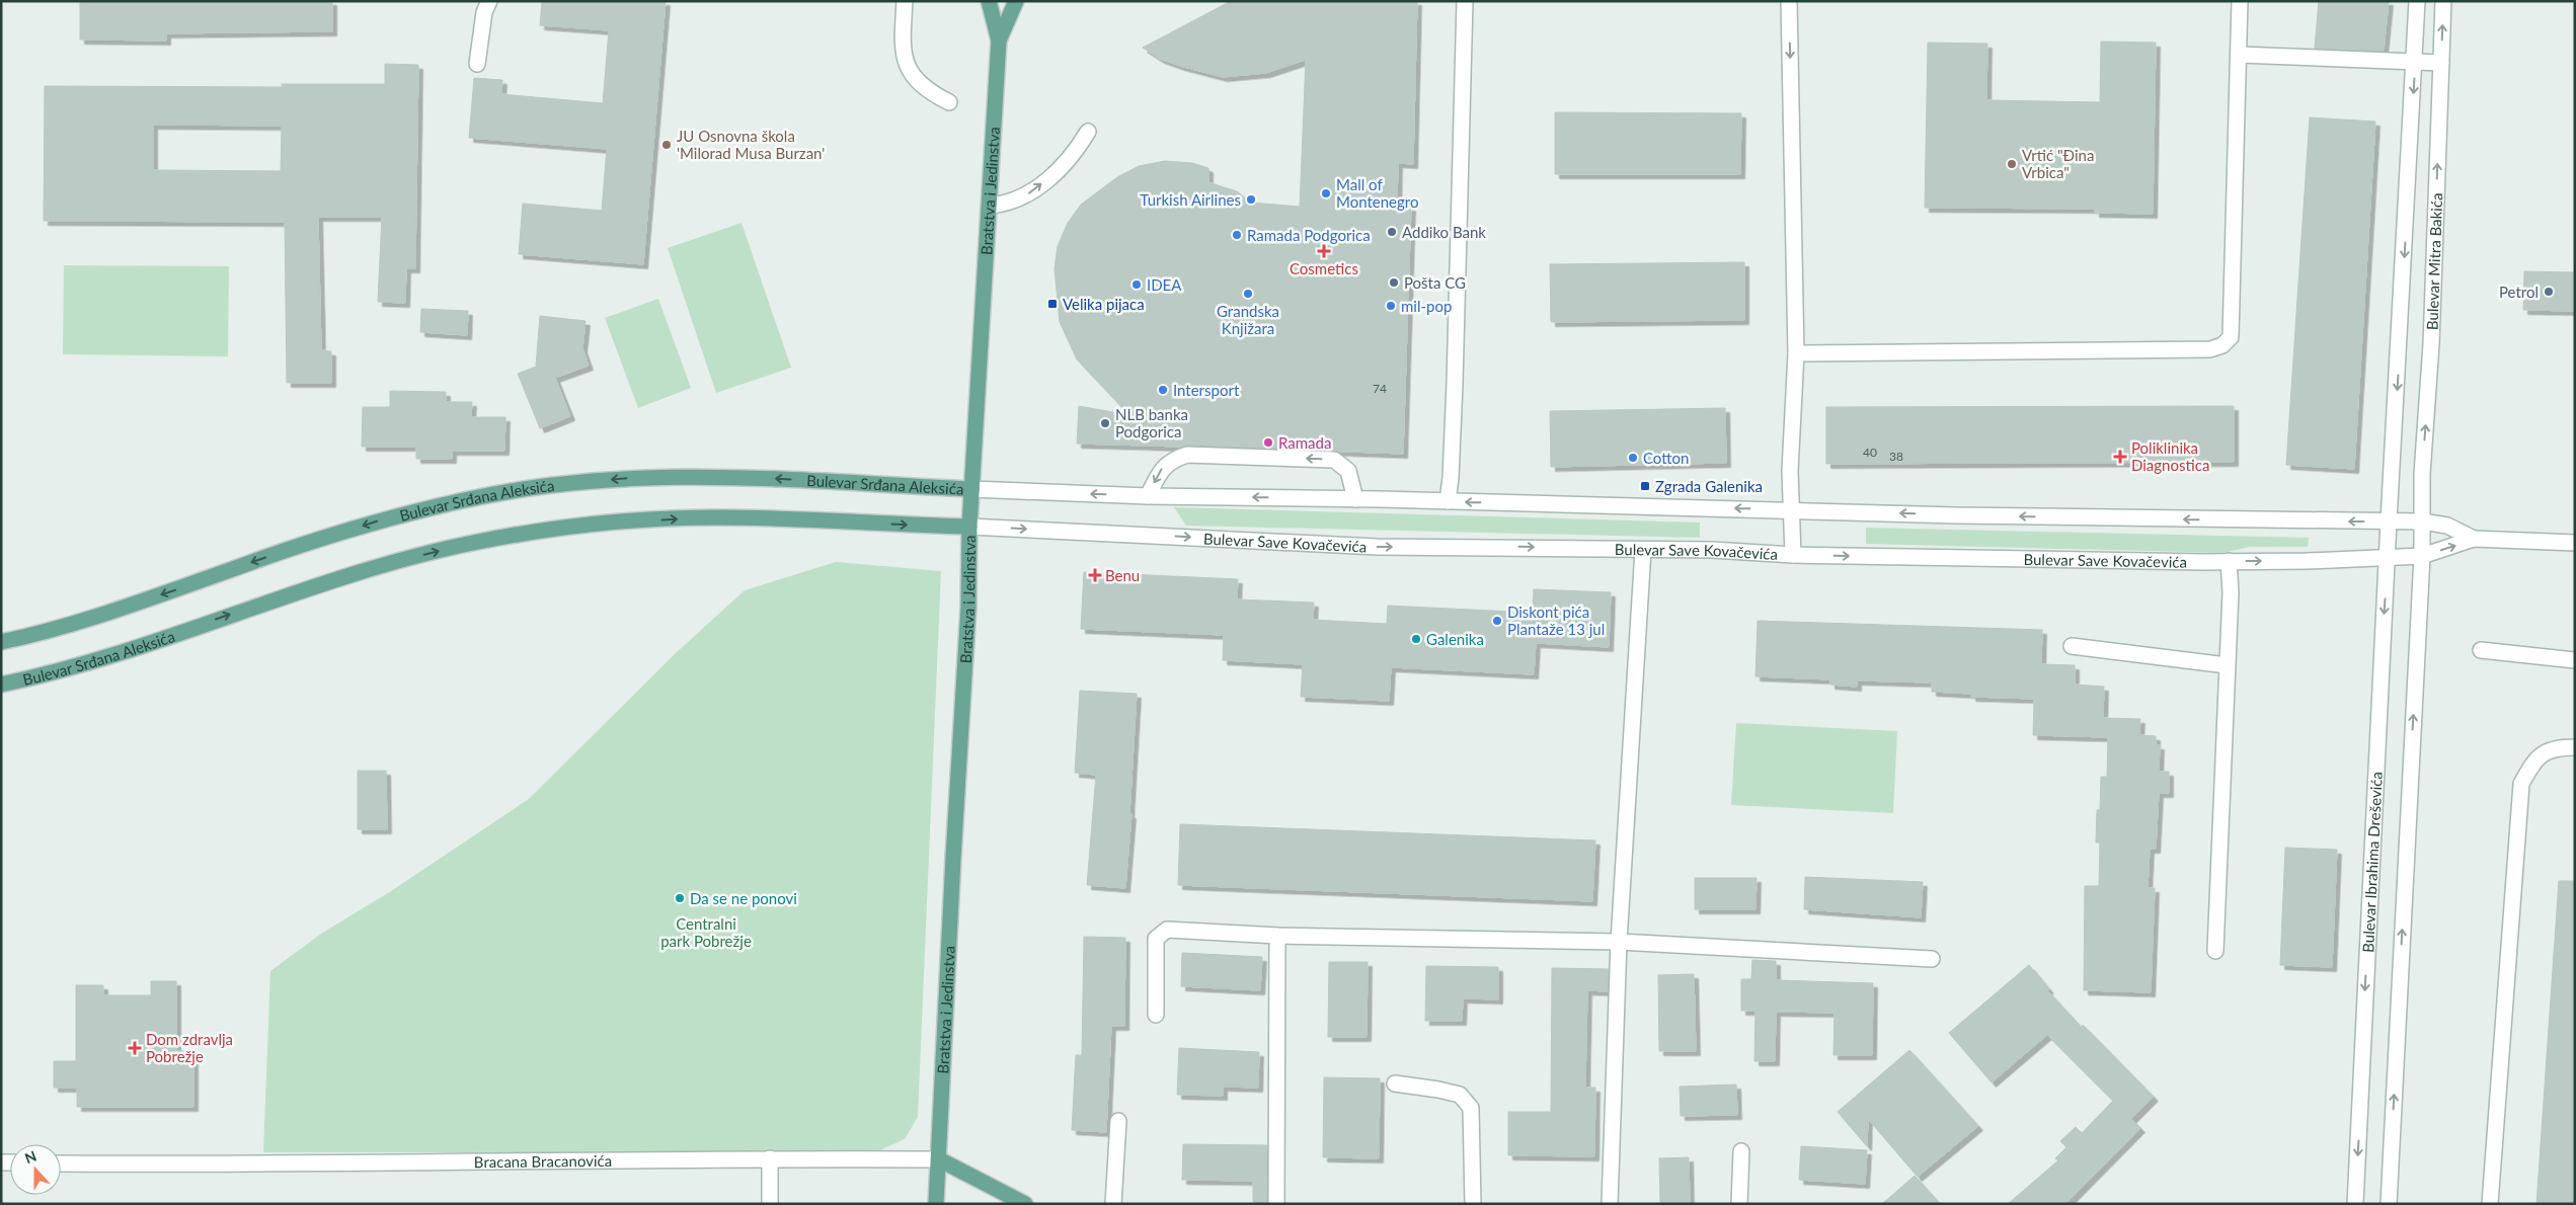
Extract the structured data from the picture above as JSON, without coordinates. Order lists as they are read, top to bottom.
{
  "streets": {
    "main road": ["Bratstva i Jedinstva", "Bulevar Srđana Aleksića", "Bracana Bracanovića"],
    "street": ["Bulevar Mitra Bakića", "Bulevar Save Kovačevića", "Bulevar Ibrahima Dreševića"]
  },
  "crossings": [
    ["Bratstva i Jedinstva", "Bulevar Srđana Aleksića"],
    ["Bratstva i Jedinstva", "Bulevar Save Kovačevića"],
    ["Bratstva i Jedinstva", "Bracana Bracanovića"],
    ["Bulevar Mitra Bakića", "Bulevar Ibrahima Dreševića"],
    ["Bulevar Srđana Aleksića", "Bulevar Save Kovačevića"],
    ["Bulevar Save Kovačevića", "Bulevar Ibrahima Dreševića"]
  ],
  "parks": ["Centralni park Pobrežje"],
  "places": {
    "other": [
      "JU Osnovna škola 'Milorad Musa Burzan'",
      "Vrtić \"Đina Vrbica\"",
      "Mall of Montenegro",
      "Turkish Airlines",
      "Addiko Bank",
      "Ramada Podgorica",
      "Pošta CG",
      "IDEA",
      "Petrol",
      "Grandska Knjižara",
      "mil-pop",
      "Intersport",
      "NLB banka Podgorica",
      "Ramada",
      "Cotton",
      "Diskont pića Plantaže 13 jul",
      "Galenika",
      "Da se ne ponovi"
    ],
    "health": [
      "Cosmetics",
      "Poliklinika Diagnostica",
      "Benu",
      "Dom zdravlja Pobrežje"
    ],
    "transit": ["Velika pijaca", "Zgrada Galenika"]
  },
  "house_numbers": ["74", "40", "38"],
  "north": "top"
}
